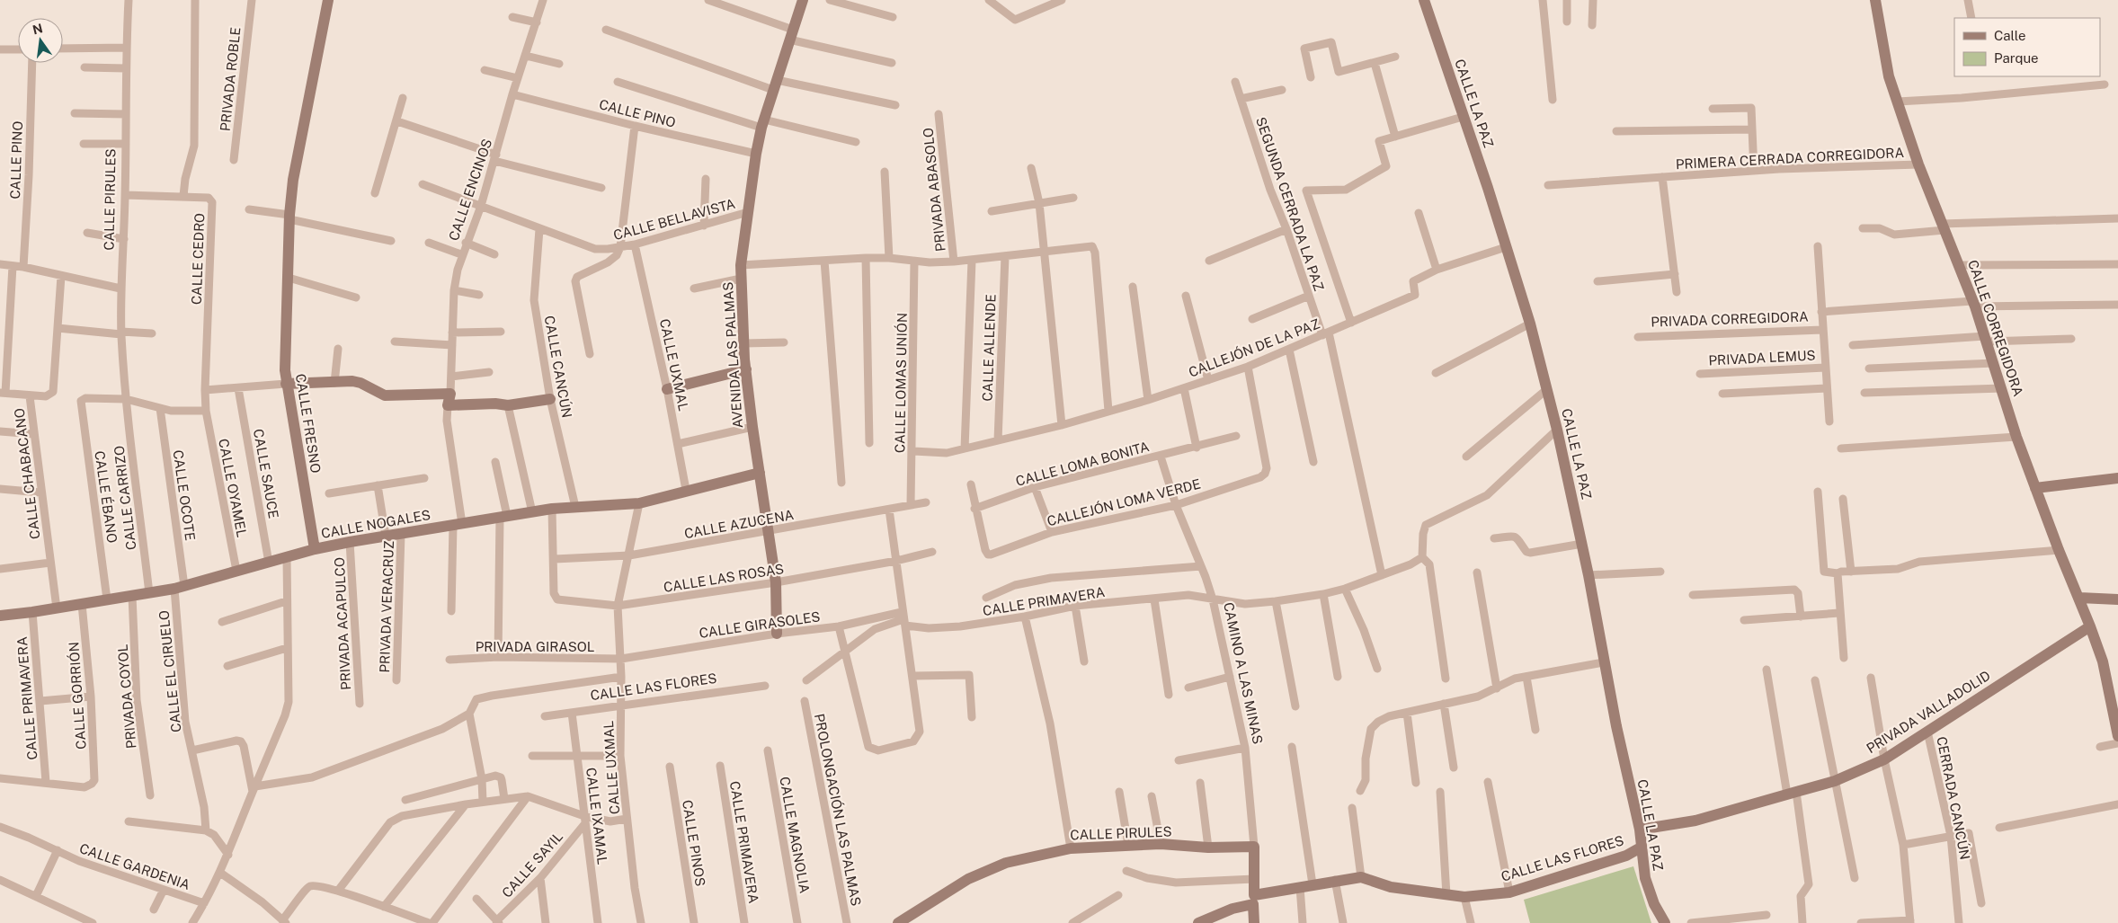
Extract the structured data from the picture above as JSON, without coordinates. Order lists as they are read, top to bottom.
{
  "streets": {
    "main road": [
      "CALLE LA PAZ",
      "CALLE PIRULES",
      "CALLE CORREGIDORA",
      "AVENIDA LAS PALMAS",
      "CALLE FRESNO",
      "CALLE NOGALES",
      "CAMINO A LAS MINAS",
      "CALLE LAS FLORES",
      "PRIVADA VALLADOLID"
    ],
    "street": [
      "PRIVADA ROBLE",
      "CALLE PINO",
      "PRIMERA CERRADA CORREGIDORA",
      "CALLE ENCINOS",
      "PRIVADA ABASOLO",
      "SEGUNDA CERRADA LA PAZ",
      "CALLE BELLAVISTA",
      "CALLE CEDRO",
      "PRIVADA CORREGIDORA",
      "CALLE ALLENDE",
      "CALLEJÓN DE LA PAZ",
      "PRIVADA LEMUS",
      "CALLE UXMAL",
      "CALLE CANCÚN",
      "CALLE LOMAS UNIÓN",
      "CALLE LOMA BONITA",
      "CALLE CHABACANO",
      "CALLE SAUCE",
      "CALLE OYAMEL",
      "CALLE OCOTE",
      "CALLE ÉBANO",
      "CALLE CARRIZO",
      "CALLEJÓN LOMA VERDE",
      "CALLE AZUCENA",
      "CALLE LAS ROSAS",
      "CALLE PRIMAVERA",
      "PRIVADA VERACRUZ",
      "PRIVADA ACAPULCO",
      "CALLE GIRASOLES",
      "PRIVADA GIRASOL",
      "CALLE EL CIRUELO",
      "CALLE GORRIÓN",
      "PRIVADA COYOL",
      "CERRADA CANCÚN",
      "PROLONGACIÓN LAS PALMAS",
      "CALLE IXAMAL",
      "CALLE MAGNOLIA",
      "CALLE PINOS",
      "CALLE SAYIL",
      "CALLE GARDENIA"
    ]
  },
  "crossings": [
    ["CALLE LA PAZ", "CALLEJÓN DE LA PAZ"],
    ["CALLE LA PAZ", "CALLE LAS FLORES"],
    ["CALLE LA PAZ", "PRIVADA VALLADOLID"],
    ["CALLE PINO", "CALLE ENCINOS"],
    ["CALLE PINO", "AVENIDA LAS PALMAS"],
    ["PRIMERA CERRADA CORREGIDORA", "CALLE CORREGIDORA"],
    ["CALLE ENCINOS", "CALLE BELLAVISTA"],
    ["CALLE PIRULES", "CALLE ÉBANO"],
    ["CALLE PIRULES", "CALLE CARRIZO"],
    ["CALLE PIRULES", "CAMINO A LAS MINAS"],
    ["SEGUNDA CERRADA LA PAZ", "CALLEJÓN DE LA PAZ"],
    ["SEGUNDA CERRADA LA PAZ", "CALLE PRIMAVERA"],
    ["CALLE BELLAVISTA", "AVENIDA LAS PALMAS"],
    ["CALLE BELLAVISTA", "CALLE UXMAL"],
    ["CALLE BELLAVISTA", "CALLE CANCÚN"],
    ["CALLE CEDRO", "CALLE OYAMEL"],
    ["CALLE CORREGIDORA", "PRIVADA VALLADOLID"],
    ["CALLE ALLENDE", "CALLEJÓN DE LA PAZ"],
    ["CALLEJÓN DE LA PAZ", "CALLE LOMAS UNIÓN"],
    ["CALLEJÓN DE LA PAZ", "CALLEJÓN LOMA VERDE"],
    ["AVENIDA LAS PALMAS", "CALLE NOGALES"],
    ["AVENIDA LAS PALMAS", "CALLE AZUCENA"],
    ["AVENIDA LAS PALMAS", "CALLE LAS ROSAS"],
    ["AVENIDA LAS PALMAS", "CALLE GIRASOLES"],
    ["CALLE UXMAL", "CALLE NOGALES"],
    ["CALLE UXMAL", "CALLE AZUCENA"],
    ["CALLE UXMAL", "CALLE LAS ROSAS"],
    ["CALLE UXMAL", "CALLE GIRASOLES"],
    ["CALLE UXMAL", "PRIVADA GIRASOL"],
    ["CALLE UXMAL", "CALLE LAS FLORES"],
    ["CALLE CANCÚN", "CALLE NOGALES"],
    ["CALLE LOMAS UNIÓN", "CALLE AZUCENA"],
    ["CALLE FRESNO", "CALLE NOGALES"],
    ["CALLE LOMA BONITA", "CALLEJÓN LOMA VERDE"],
    ["CALLE LOMA BONITA", "CAMINO A LAS MINAS"],
    ["CALLE CHABACANO", "CALLE NOGALES"],
    ["CALLE SAUCE", "CALLE NOGALES"],
    ["CALLE OYAMEL", "CALLE NOGALES"],
    ["CALLE OCOTE", "CALLE NOGALES"],
    ["CALLE OCOTE", "CALLE EL CIRUELO"],
    ["CALLE ÉBANO", "CALLE CARRIZO"],
    ["CALLE ÉBANO", "CALLE NOGALES"],
    ["CALLE CARRIZO", "CALLE NOGALES"],
    ["CALLEJÓN LOMA VERDE", "CAMINO A LAS MINAS"],
    ["CALLE NOGALES", "CALLE PRIMAVERA"],
    ["CALLE NOGALES", "PRIVADA VERACRUZ"],
    ["CALLE NOGALES", "PRIVADA ACAPULCO"],
    ["CALLE NOGALES", "CALLE EL CIRUELO"],
    ["CALLE NOGALES", "CALLE GORRIÓN"],
    ["CALLE NOGALES", "PRIVADA COYOL"],
    ["CALLE AZUCENA", "CALLE LAS ROSAS"],
    ["CALLE PRIMAVERA", "CALLE GIRASOLES"],
    ["CALLE PRIMAVERA", "CAMINO A LAS MINAS"],
    ["CALLE PRIMAVERA", "CALLE GORRIÓN"],
    ["CALLE GIRASOLES", "PRIVADA GIRASOL"],
    ["CAMINO A LAS MINAS", "CALLE LAS FLORES"],
    ["CALLE LAS FLORES", "CALLE IXAMAL"],
    ["PRIVADA VALLADOLID", "CERRADA CANCÚN"],
    ["CALLE IXAMAL", "CALLE SAYIL"]
  ],
  "legend": ["Calle", "Parque"],
  "north": "top"
}
